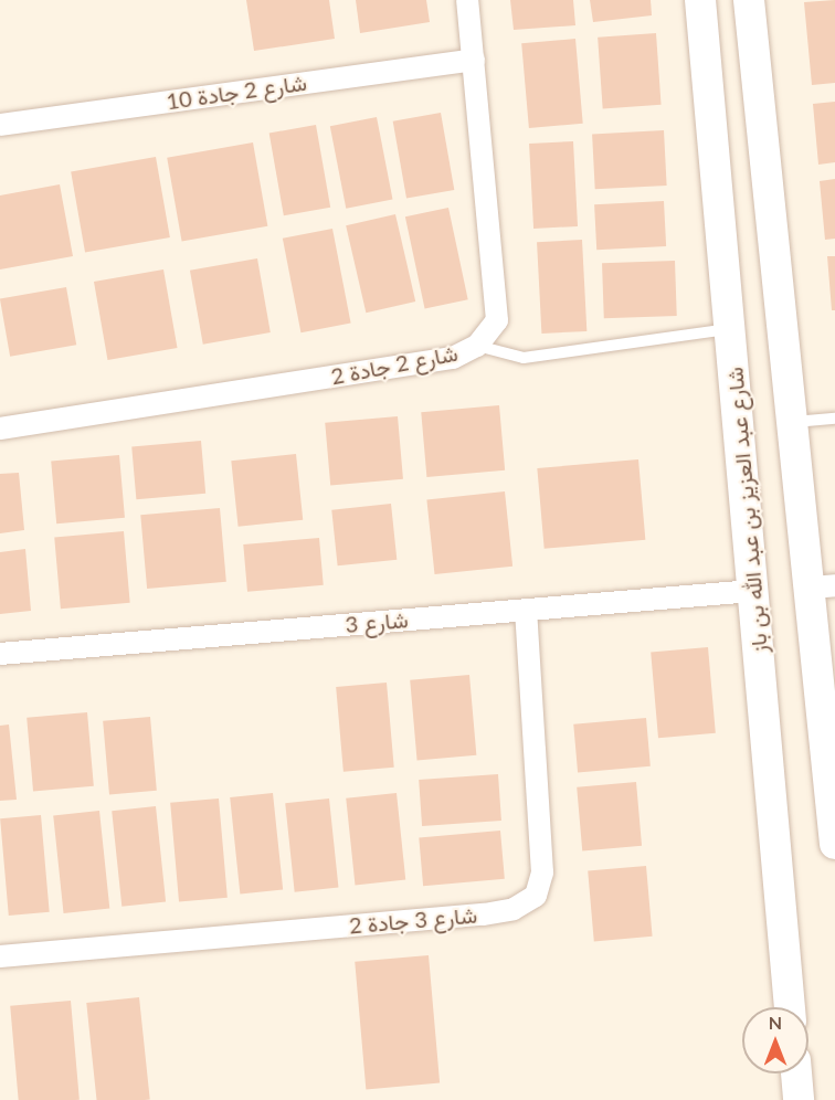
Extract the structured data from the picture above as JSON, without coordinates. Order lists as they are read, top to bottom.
{
  "streets": {
    "street": [
      "شارع 2 جادة 10",
      "شارع 2 جادة 2",
      "شارع عبد العزيز بن عبد الله بن باز",
      "شارع 3",
      "شارع 3 جادة 2"
    ]
  },
  "crossings": [
    ["شارع 2 جادة 10", "شارع 2 جادة 2"],
    ["شارع عبد العزيز بن عبد الله بن باز", "شارع 3"],
    ["شارع 3", "شارع 3 جادة 2"]
  ],
  "north": "top"
}
